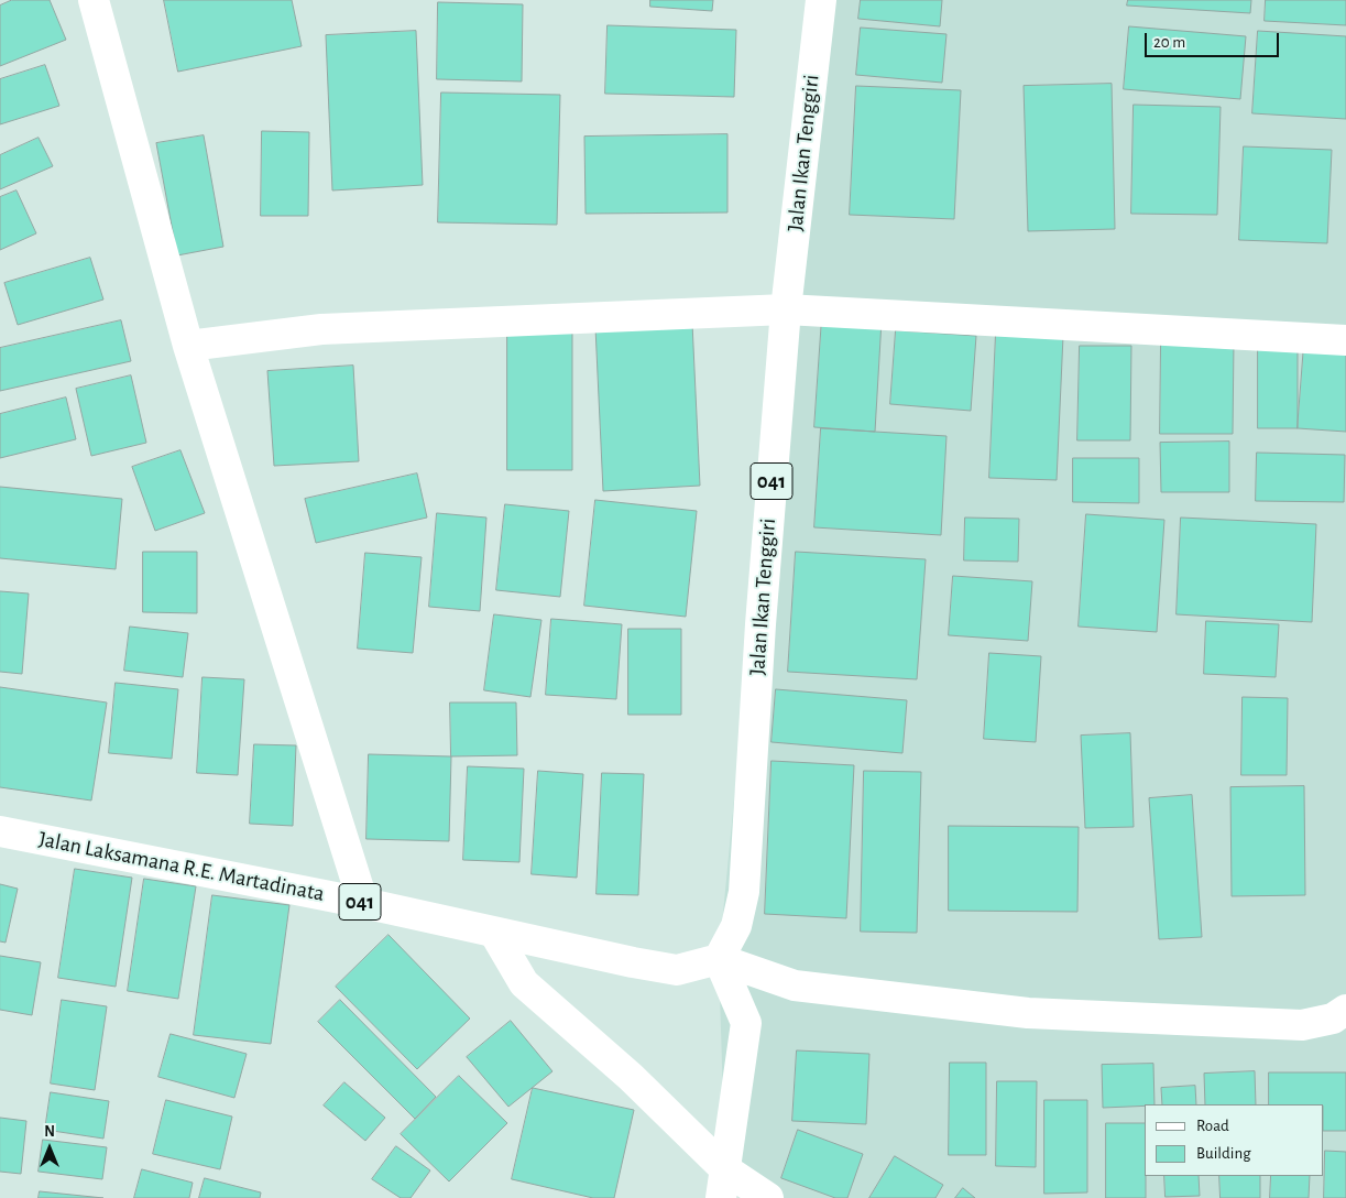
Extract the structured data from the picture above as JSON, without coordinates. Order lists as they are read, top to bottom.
{
  "streets": {
    "street": ["Jalan Ikan Tenggiri", "041", "Jalan Laksamana R.E. Martadinata"]
  },
  "crossings": [
    ["Jalan Ikan Tenggiri", "Jalan Laksamana R.E. Martadinata"]
  ],
  "legend": ["Road", "Building"],
  "scale_bar": "20 m",
  "north": "top"
}
